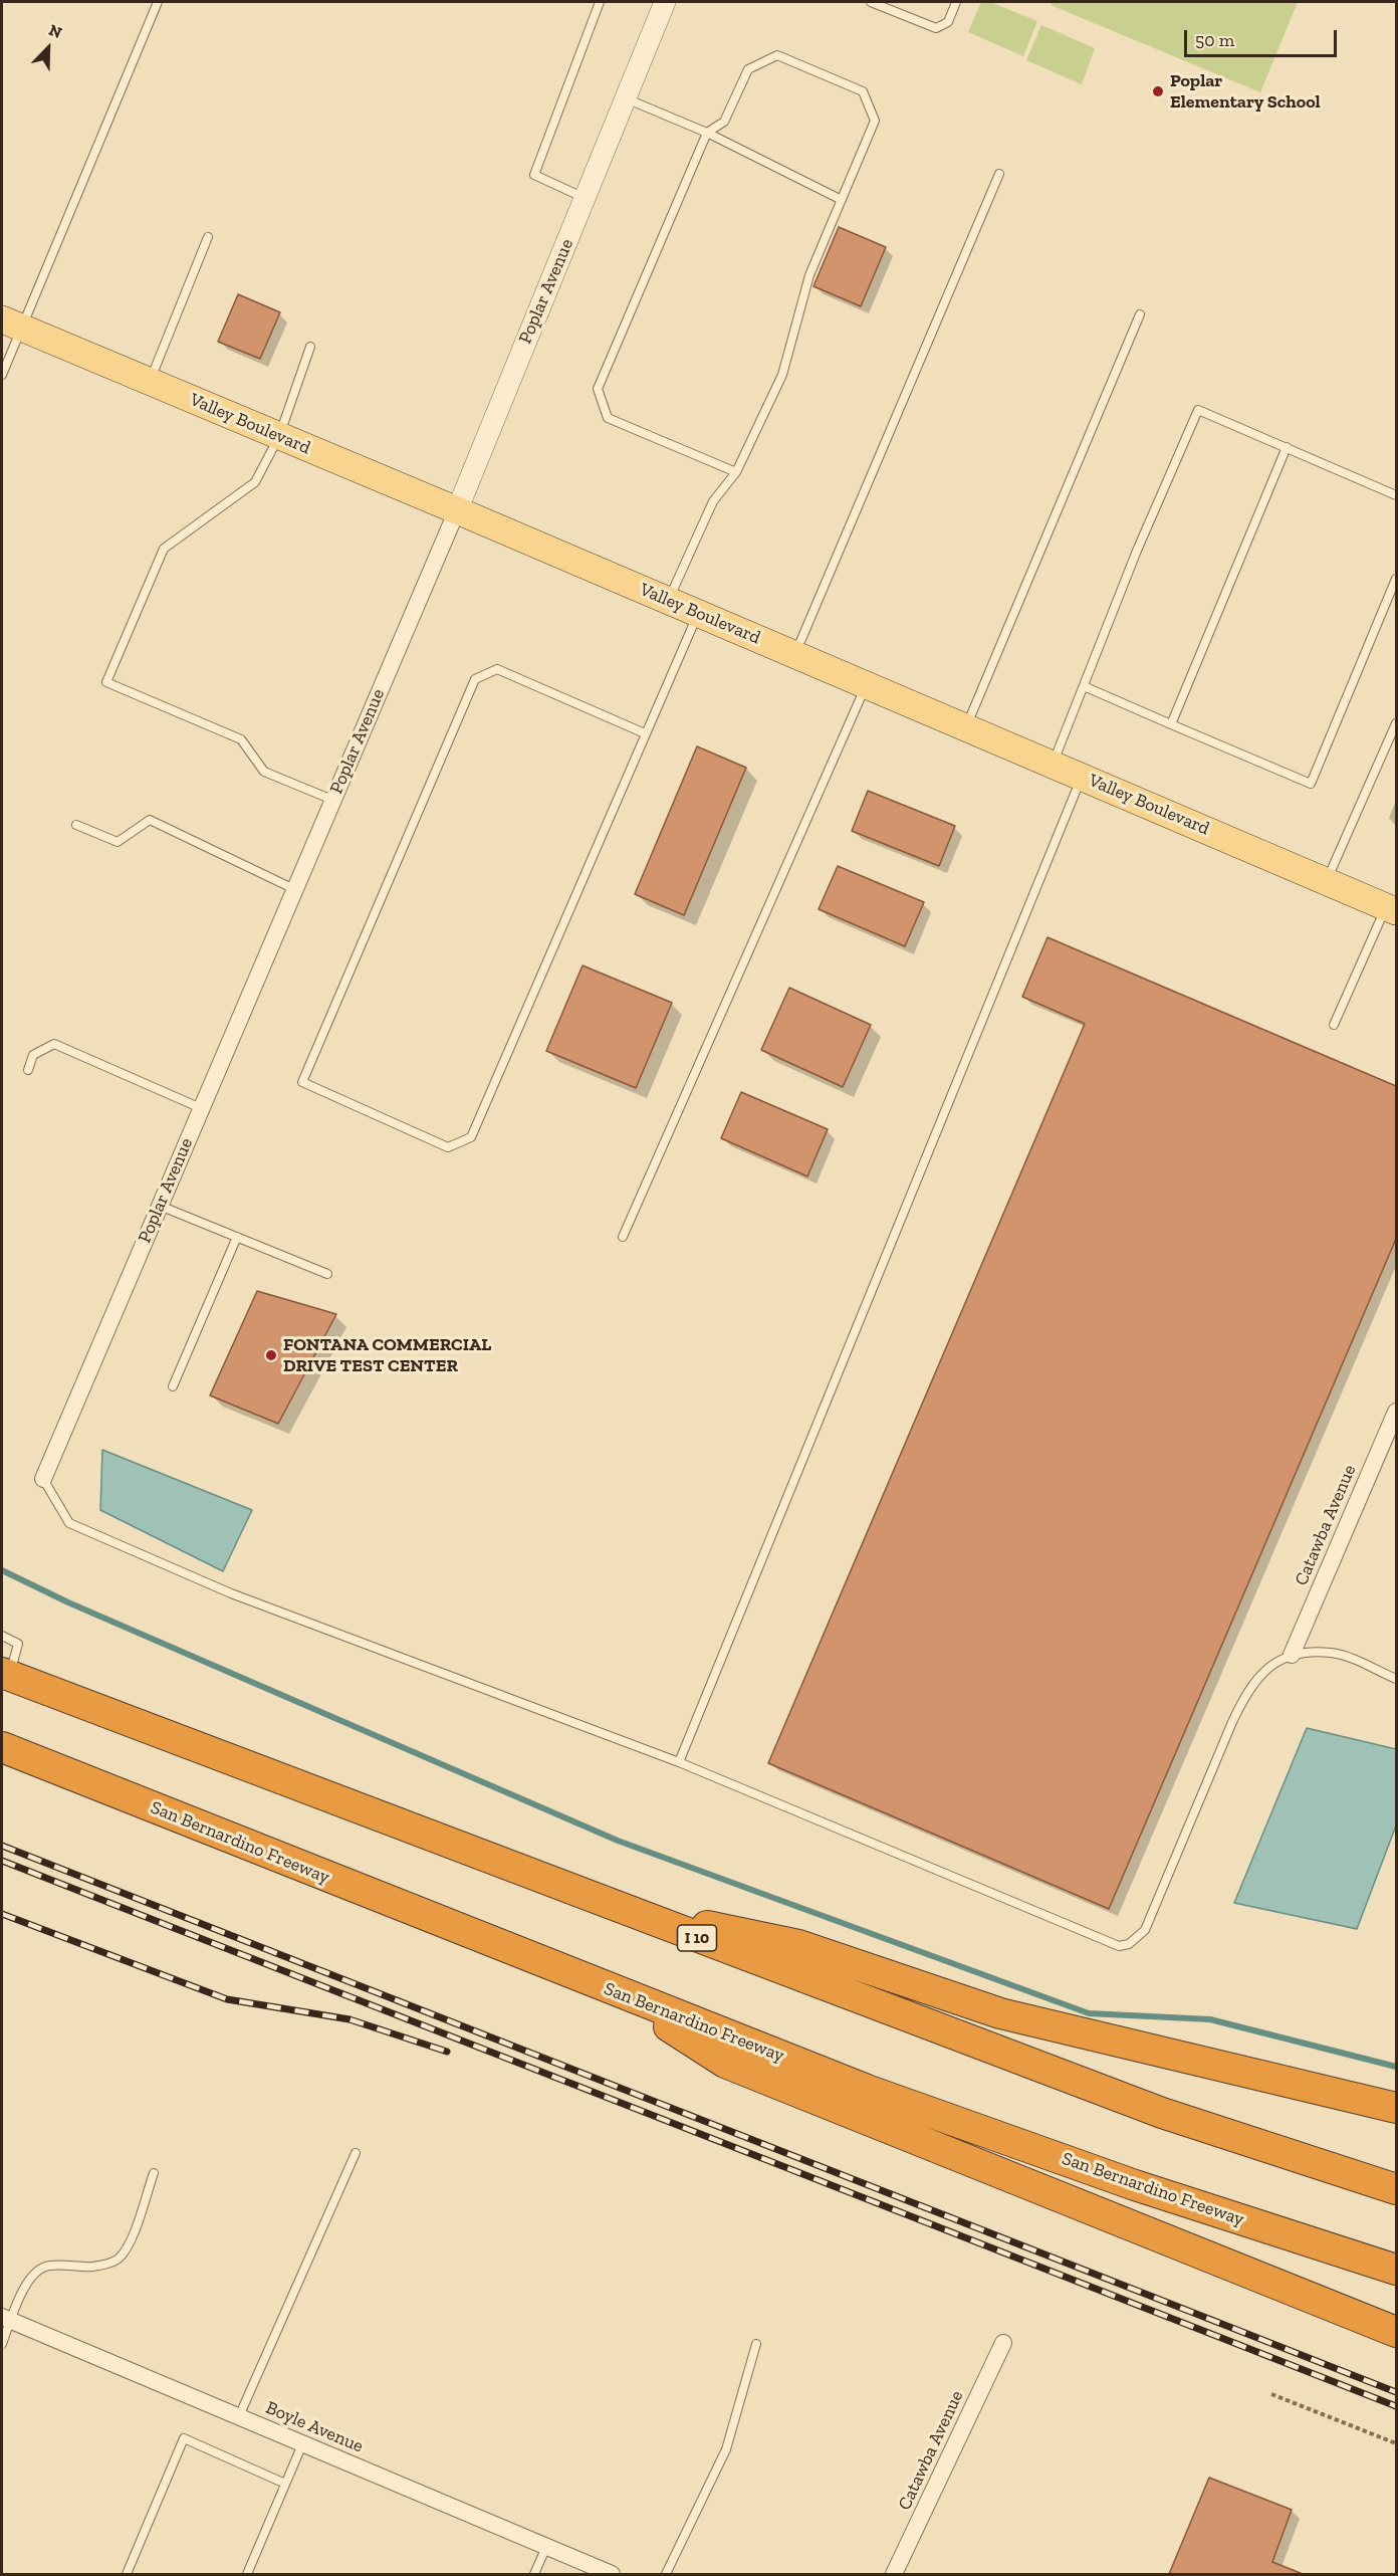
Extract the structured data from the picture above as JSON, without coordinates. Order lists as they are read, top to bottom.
{
  "streets": {
    "highway": ["San Bernardino Freeway", "I 10"],
    "main road": ["Valley Boulevard"],
    "street": ["Poplar Avenue", "Catawba Avenue", "Boyle Avenue"]
  },
  "crossings": [
    ["Poplar Avenue", "Valley Boulevard"]
  ],
  "places": ["Poplar Elementary School", "FONTANA COMMERCIAL DRIVE TEST CENTER"],
  "scale_bar": "50 m",
  "north": "top right"
}
